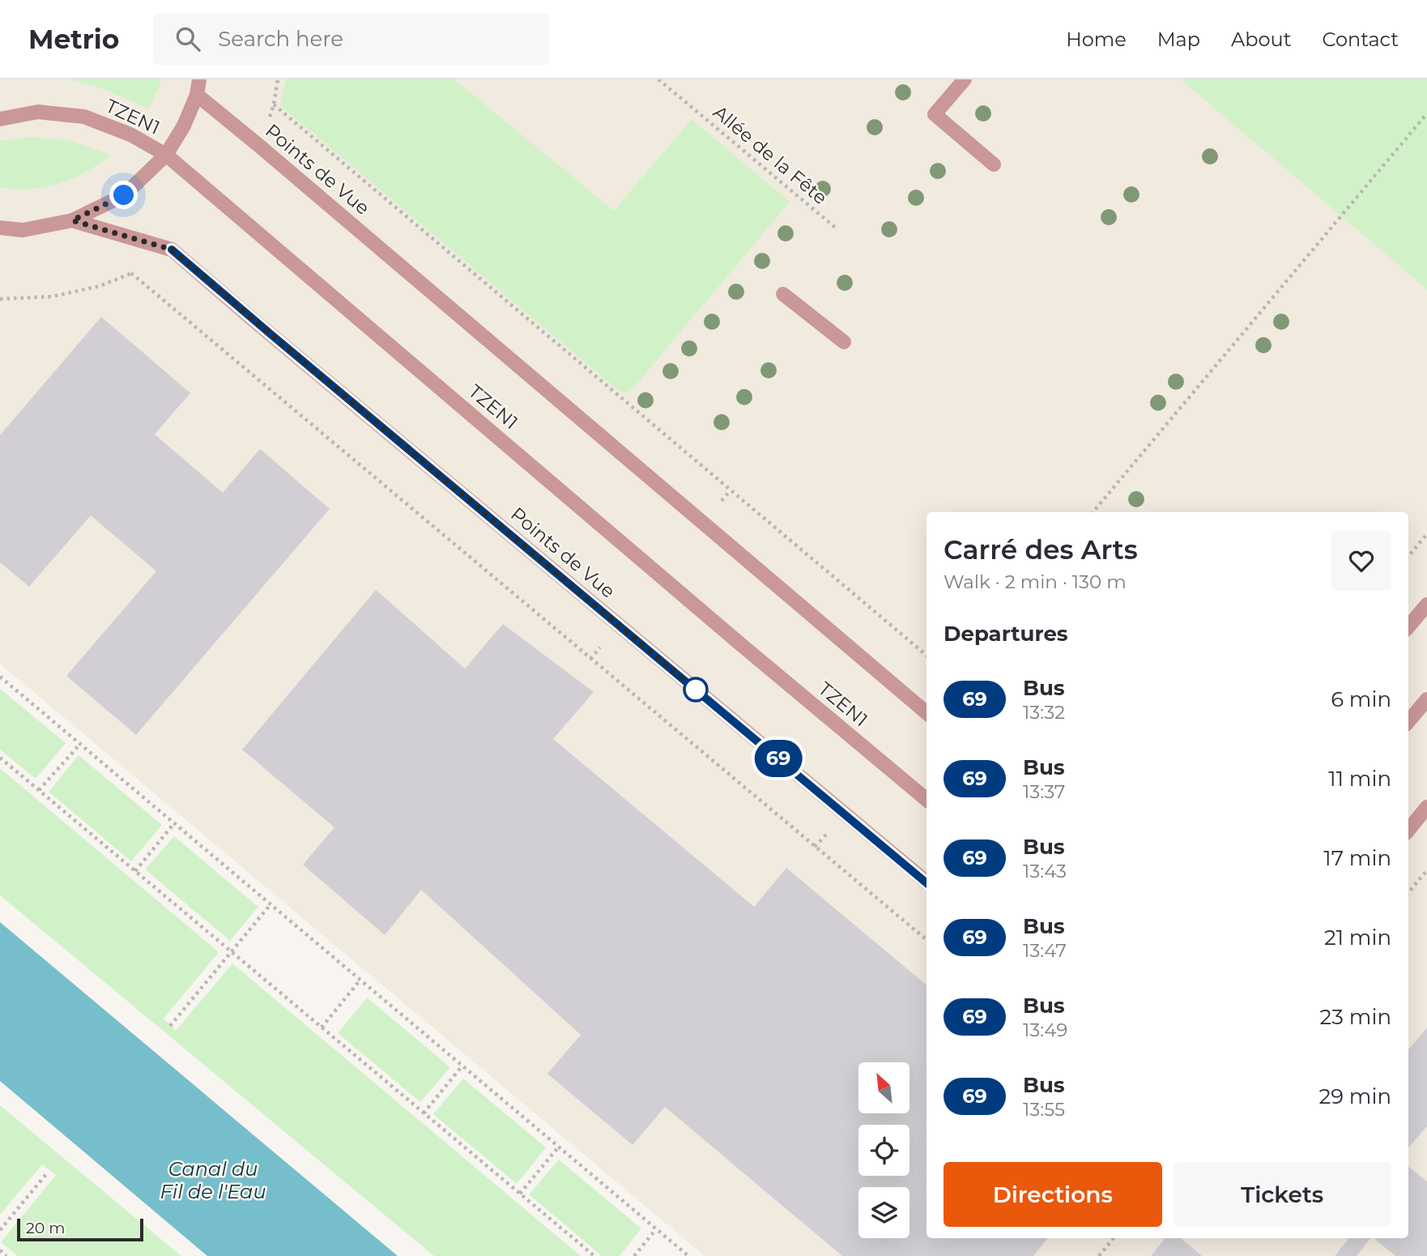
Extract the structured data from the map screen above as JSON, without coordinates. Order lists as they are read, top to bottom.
{
  "streets": {
    "street": ["TZEN1", "Points de Vue"],
    "path": ["Allée de la Fête"]
  },
  "water": ["Canal du Fil de l'Eau"],
  "lines": ["bus line 69"],
  "scale_bar": "20 m",
  "north": "top left",
  "page": {
    "header": "Metrio",
    "search": "Search here",
    "nav": [
      "Home",
      "Map",
      "About",
      "Contact"
    ],
    "on_map": "69",
    "heading": [
      ["Carré des Arts", "Walk · 2 min · 130 m"],
      "Departures"
    ],
    "list": [
      {
        "mark": "69",
        "name": "Bus",
        "note": "13:32",
        "value": "6 min"
      },
      {
        "mark": "69",
        "name": "Bus",
        "note": "13:37",
        "value": "11 min"
      },
      {
        "mark": "69",
        "name": "Bus",
        "note": "13:43",
        "value": "17 min"
      },
      {
        "mark": "69",
        "name": "Bus",
        "note": "13:47",
        "value": "21 min"
      },
      {
        "mark": "69",
        "name": "Bus",
        "note": "13:49",
        "value": "23 min"
      },
      {
        "mark": "69",
        "name": "Bus",
        "note": "13:55",
        "value": "29 min"
      }
    ],
    "buttons": ["Directions", "Tickets"],
    "scale": "20 m"
  }
}
